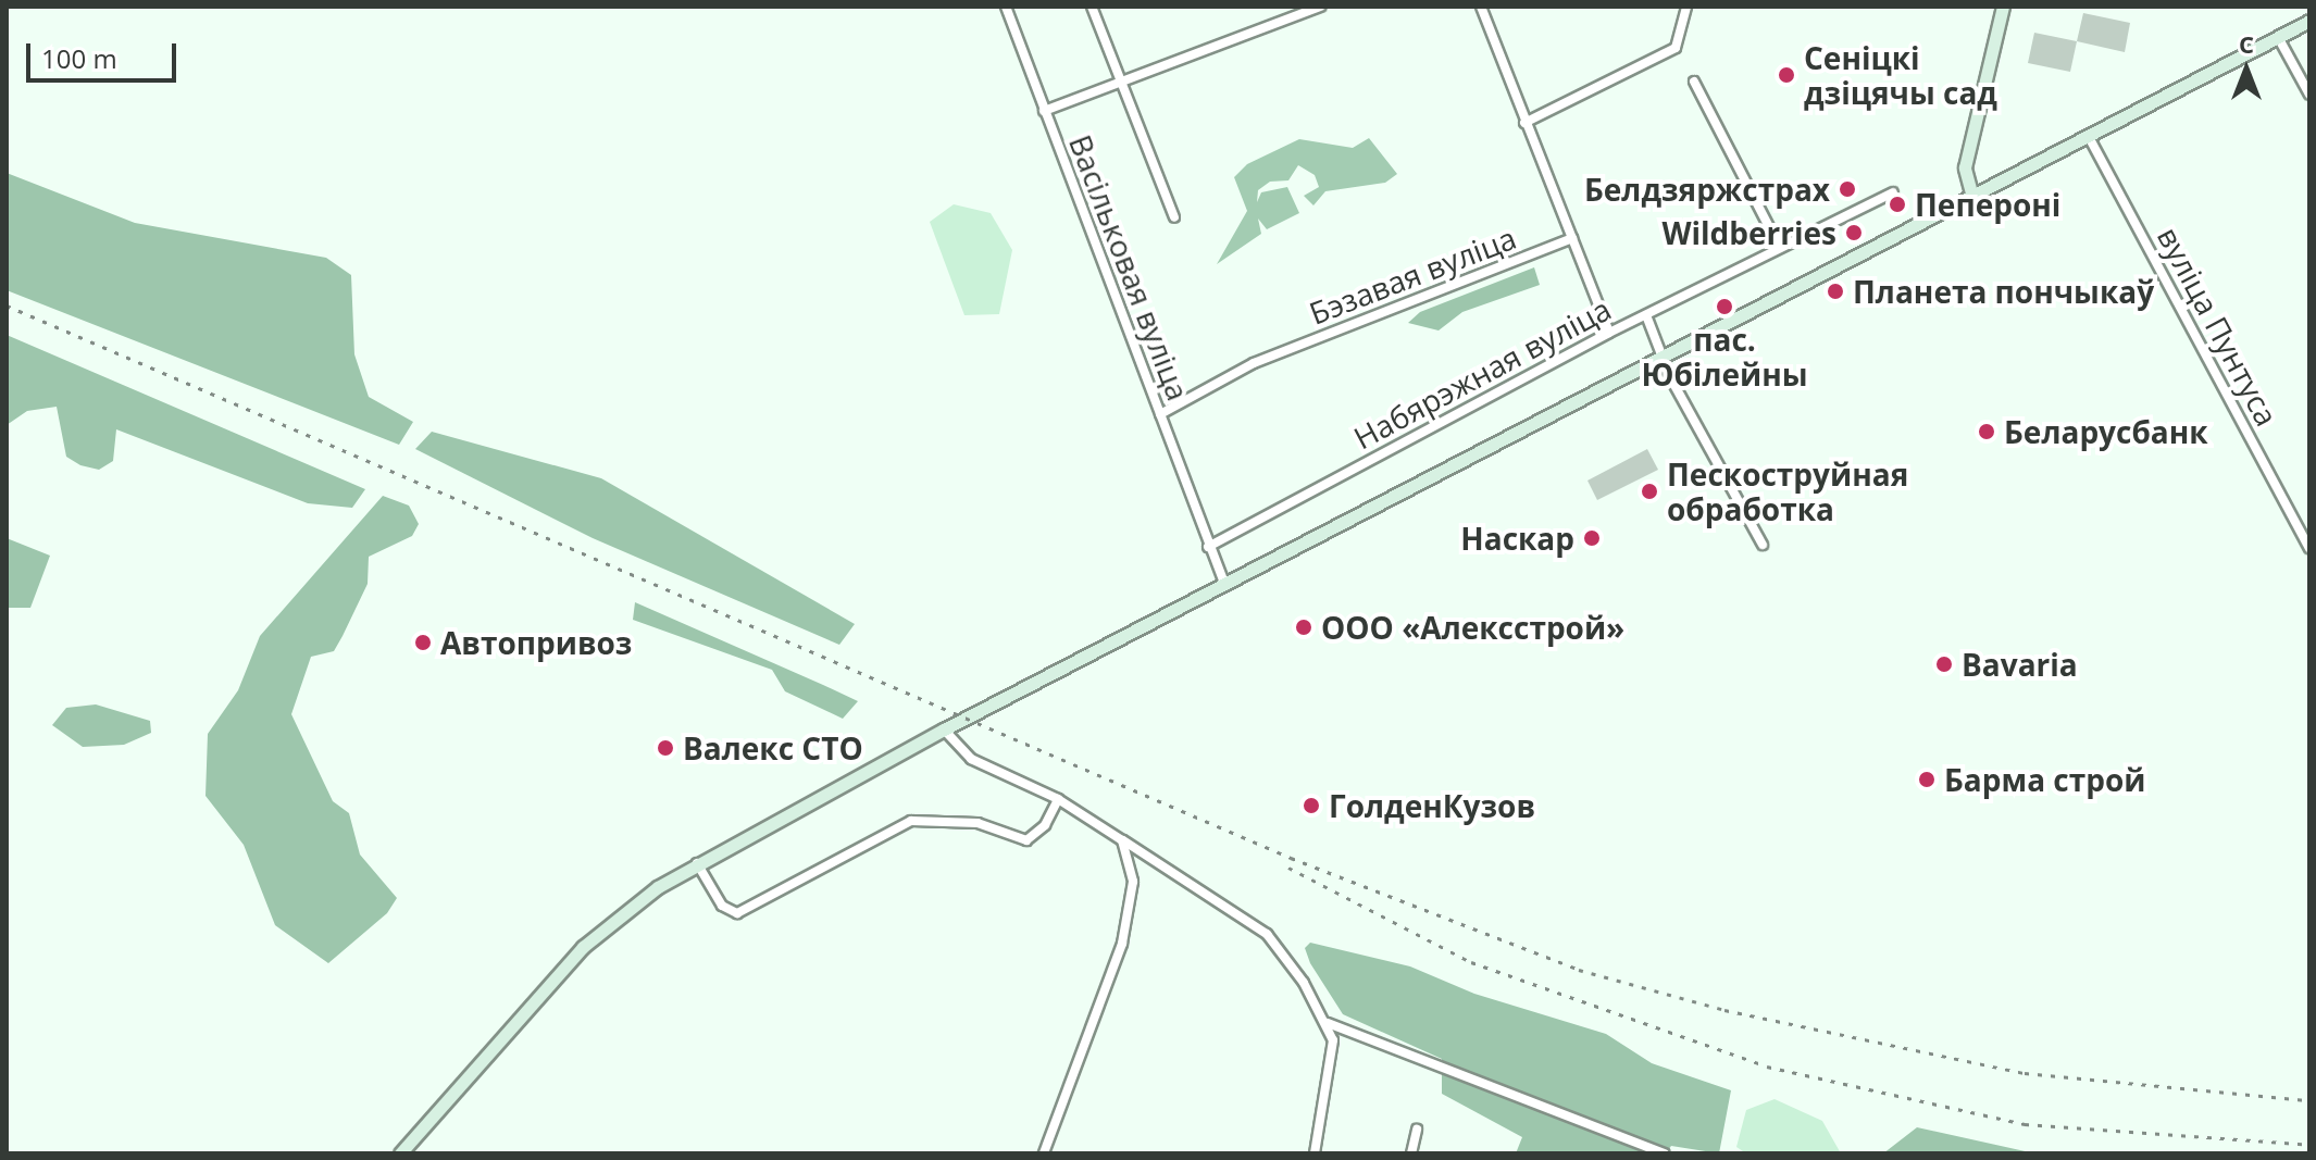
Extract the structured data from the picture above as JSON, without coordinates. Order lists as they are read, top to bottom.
{
  "streets": {
    "street": [
      "Васільковая вуліца",
      "Бэзавая вуліца",
      "вуліца Пунтуса",
      "Набярэжная вуліца"
    ]
  },
  "crossings": [
    ["Васільковая вуліца", "Бэзавая вуліца"],
    ["Васільковая вуліца", "Набярэжная вуліца"]
  ],
  "places": [
    "Сеніцкі дзіцячы сад",
    "Белдзяржстрах",
    "Пепероні",
    "Wildberries",
    "Планета пончыкаў",
    "пас. Юбілейны",
    "Беларусбанк",
    "Пескоструйная обработка",
    "Наскар",
    "ООО «Алексстрой»",
    "Автопривоз",
    "Bavaria",
    "Валекс СТО",
    "Барма строй",
    "ГолденКузов"
  ],
  "scale_bar": "100 m",
  "north": "top"
}
